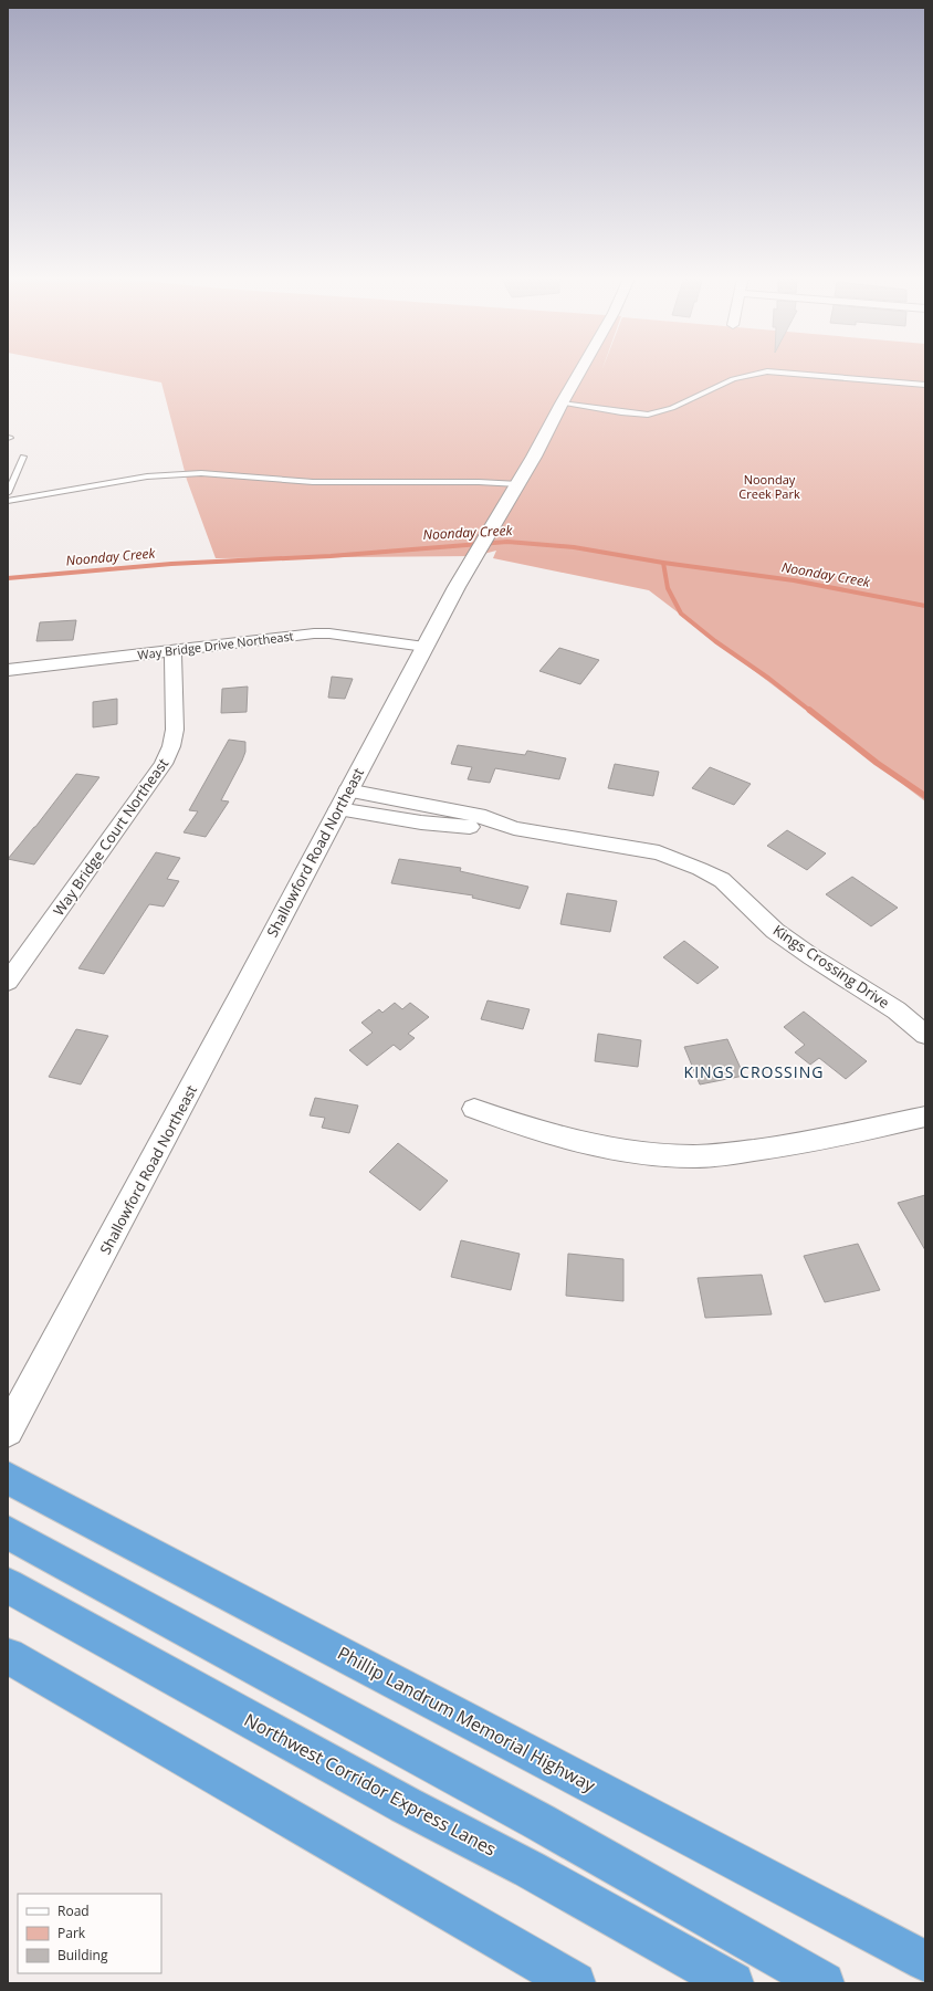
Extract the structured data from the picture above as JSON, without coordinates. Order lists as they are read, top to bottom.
{
  "streets": {
    "highway": ["Phillip Landrum Memorial Highway", "Northwest Corridor Express Lanes"],
    "street": [
      "Way Bridge Drive Northeast",
      "Way Bridge Court Northeast",
      "Shallowford Road Northeast",
      "Kings Crossing Drive"
    ]
  },
  "crossings": [
    ["Way Bridge Drive Northeast", "Way Bridge Court Northeast"],
    ["Way Bridge Drive Northeast", "Shallowford Road Northeast"],
    ["Shallowford Road Northeast", "Kings Crossing Drive"]
  ],
  "districts": ["KINGS CROSSING"],
  "water": ["Noonday Creek"],
  "parks": ["Noonday Creek Park"],
  "legend": ["Road", "Park", "Building"]
}
